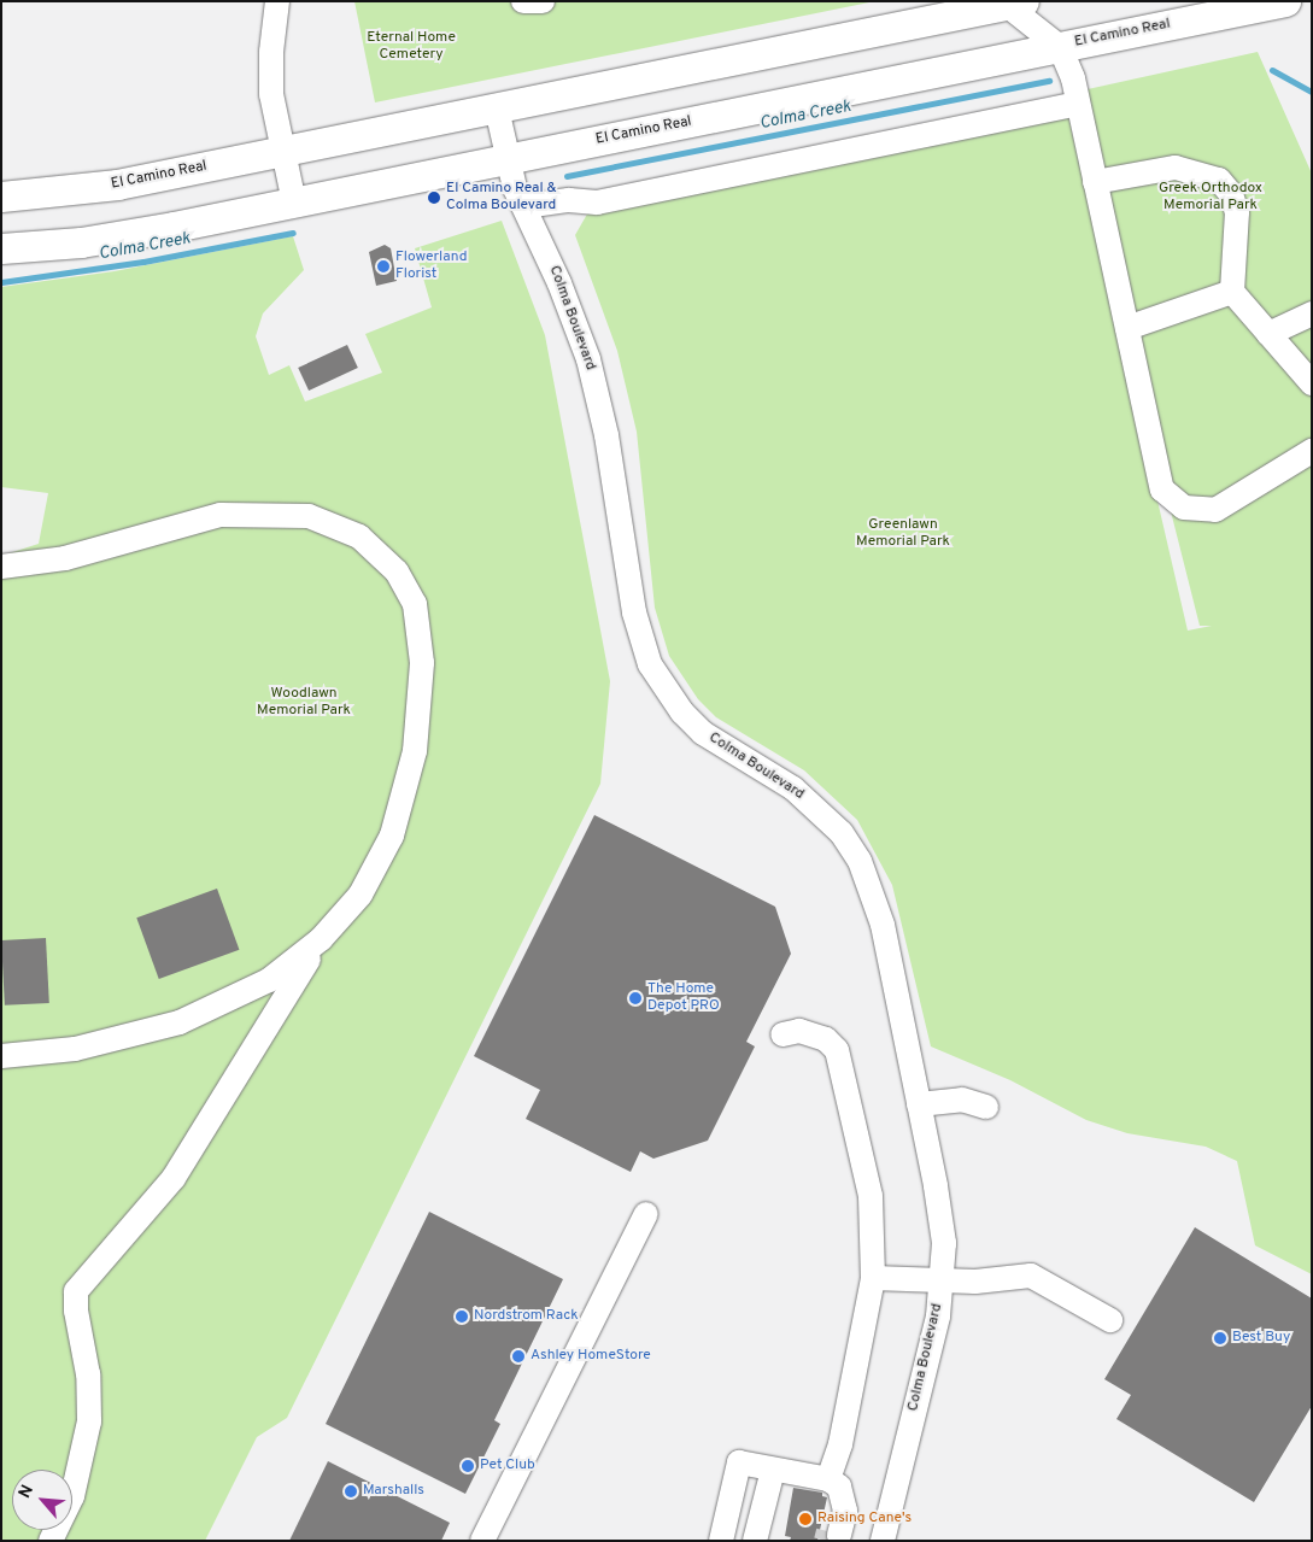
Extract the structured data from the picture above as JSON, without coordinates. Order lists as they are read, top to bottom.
{
  "streets": {
    "main road": ["El Camino Real"],
    "street": ["Colma Boulevard"]
  },
  "crossings": [
    ["El Camino Real", "Colma Boulevard"]
  ],
  "water": ["Colma Creek"],
  "parks": [
    "Eternal Home Cemetery",
    "Greek Orthodox Memorial Park",
    "Greenlawn Memorial Park",
    "Woodlawn Memorial Park"
  ],
  "places": [
    "El Camino Real & Colma Boulevard",
    "Flowerland Florist",
    "The Home Depot PRO",
    "Nordstrom Rack",
    "Best Buy",
    "Ashley HomeStore",
    "Pet Club",
    "Marshalls",
    "Raising Cane's"
  ],
  "north": "top left"
}
